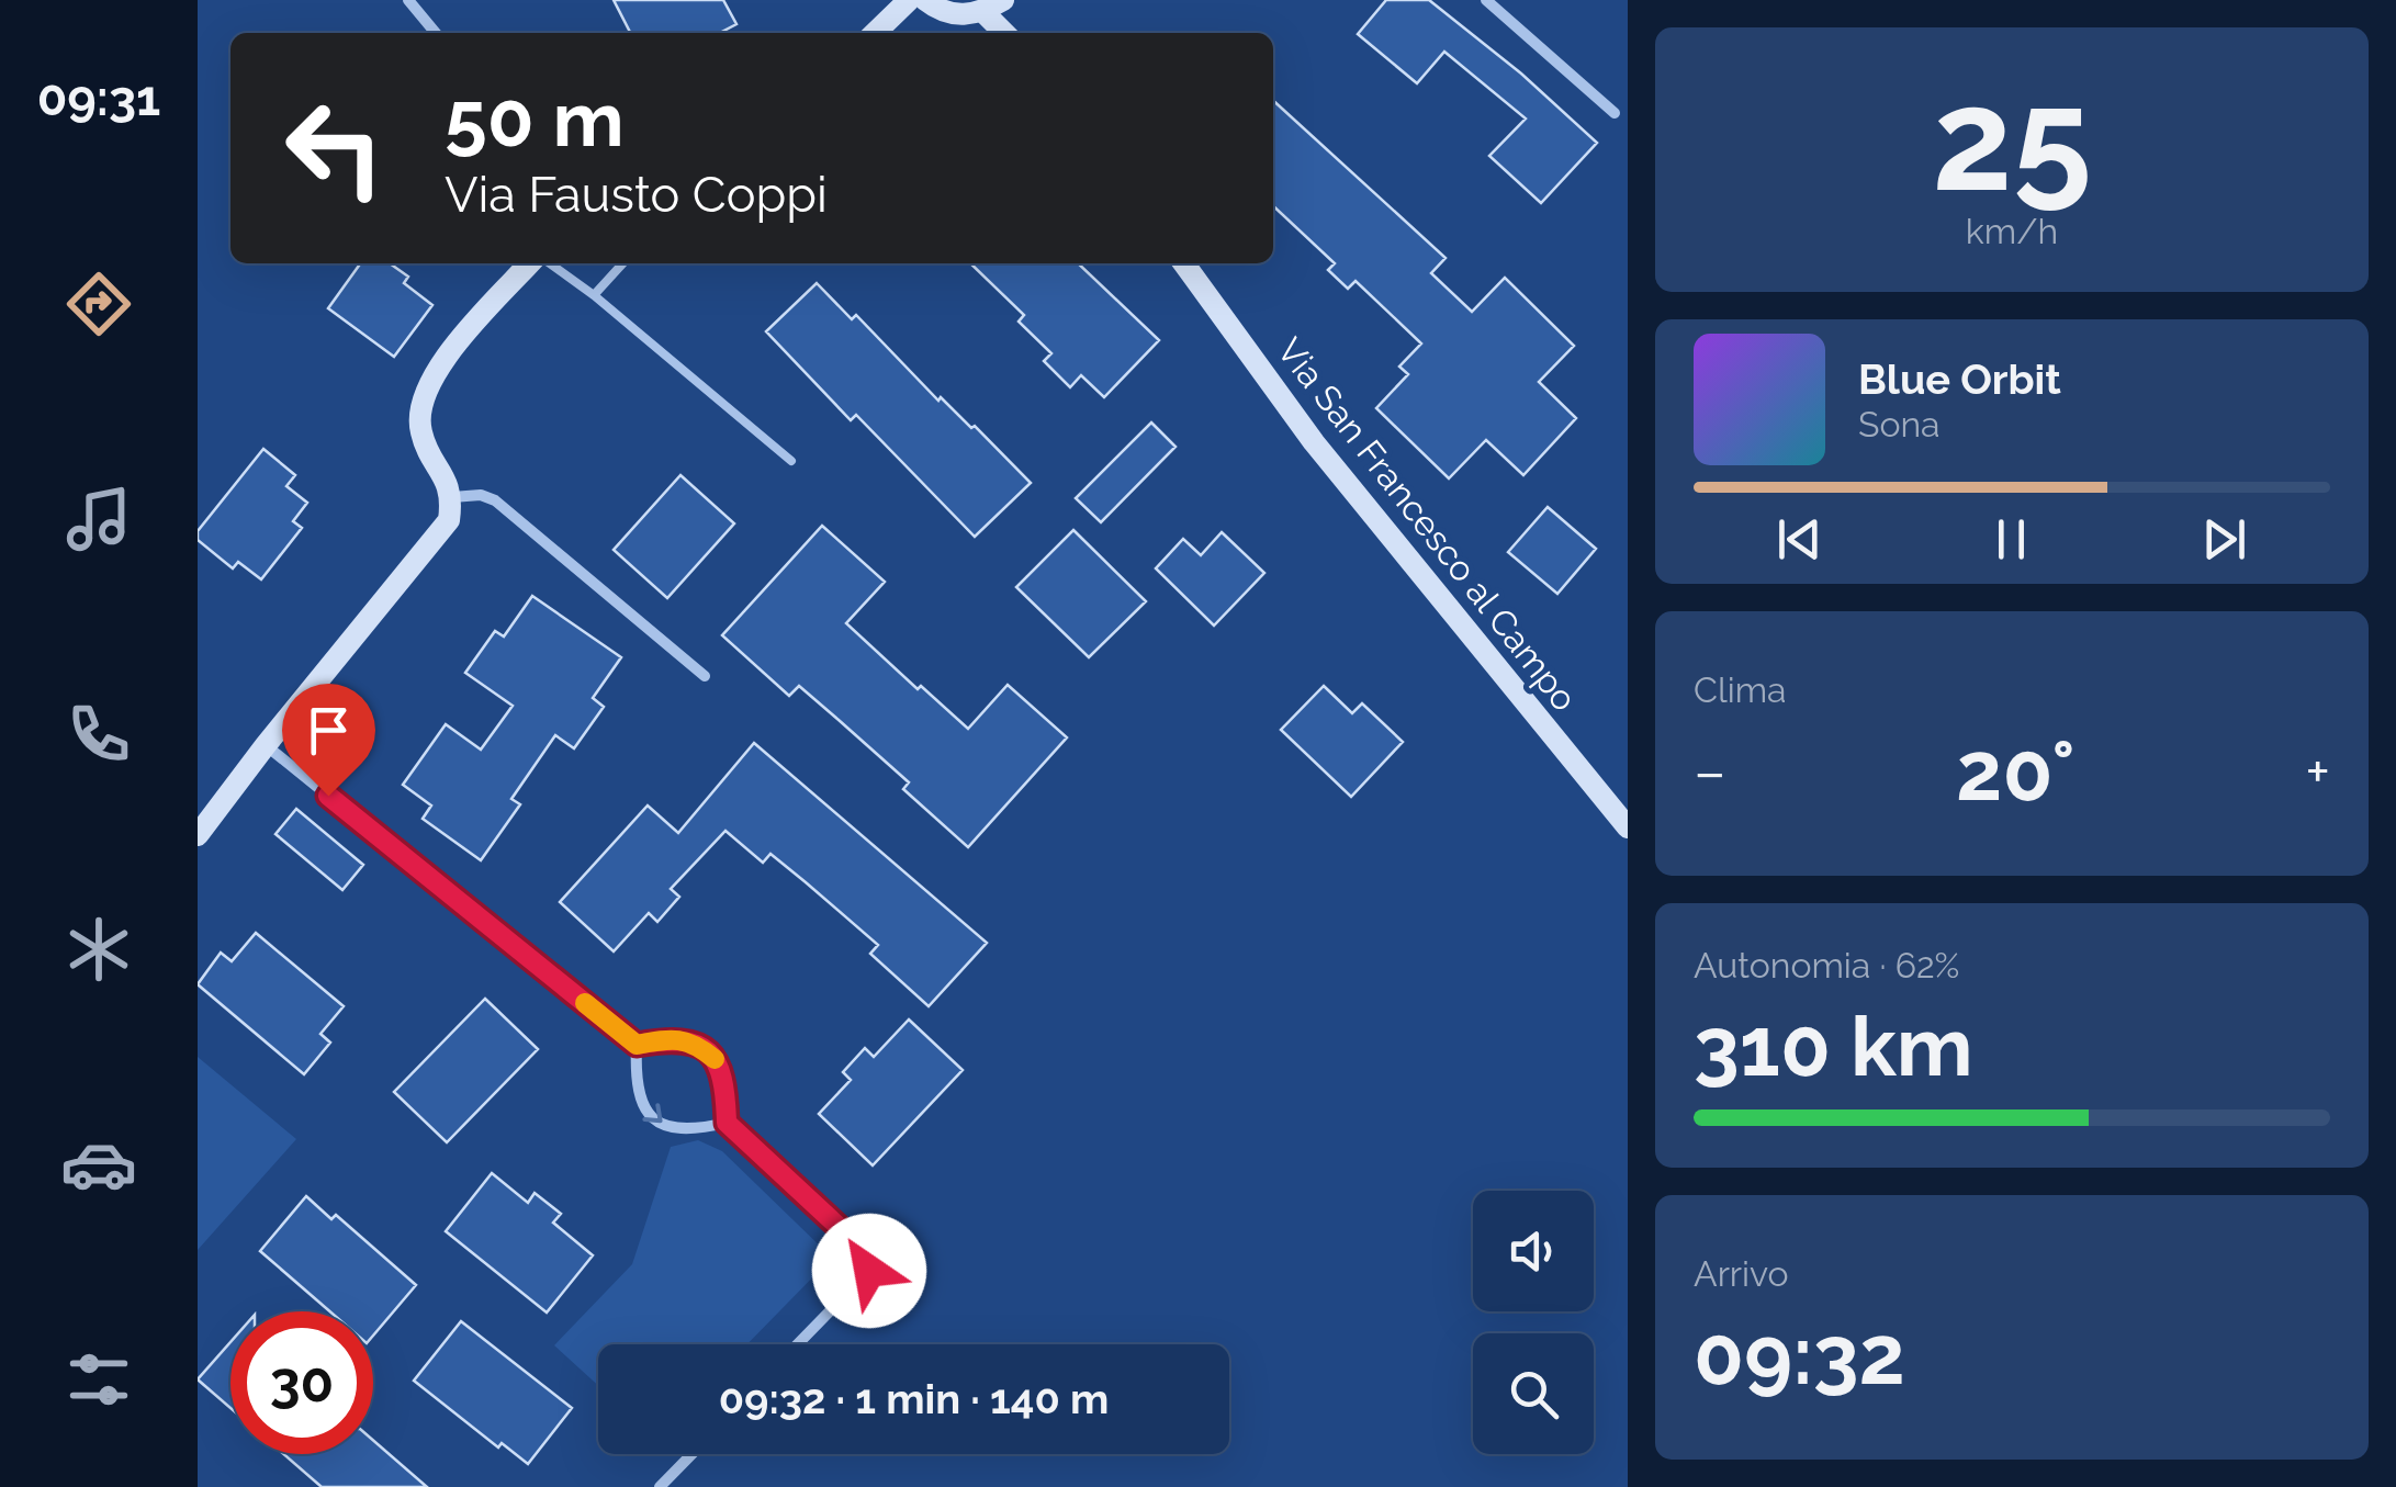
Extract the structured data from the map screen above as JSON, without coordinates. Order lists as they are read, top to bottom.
{
  "streets": {
    "street": ["Via San Francesco al Campo"]
  },
  "page": {
    "tabs": "09:31",
    "tile": [
      ["25", "km/h"],
      "Clima",
      ["Autonomia · 62%", "310 km"],
      ["Arrivo", "09:32"]
    ],
    "turn": ["50 m", "Via Fausto Coppi"],
    "song": ["Blue Orbit", "Sona"],
    "heat": ["−", "20°", "+"],
    "limit": "30",
    "trip": "09:32 · 1 min · 140 m"
  }
}
